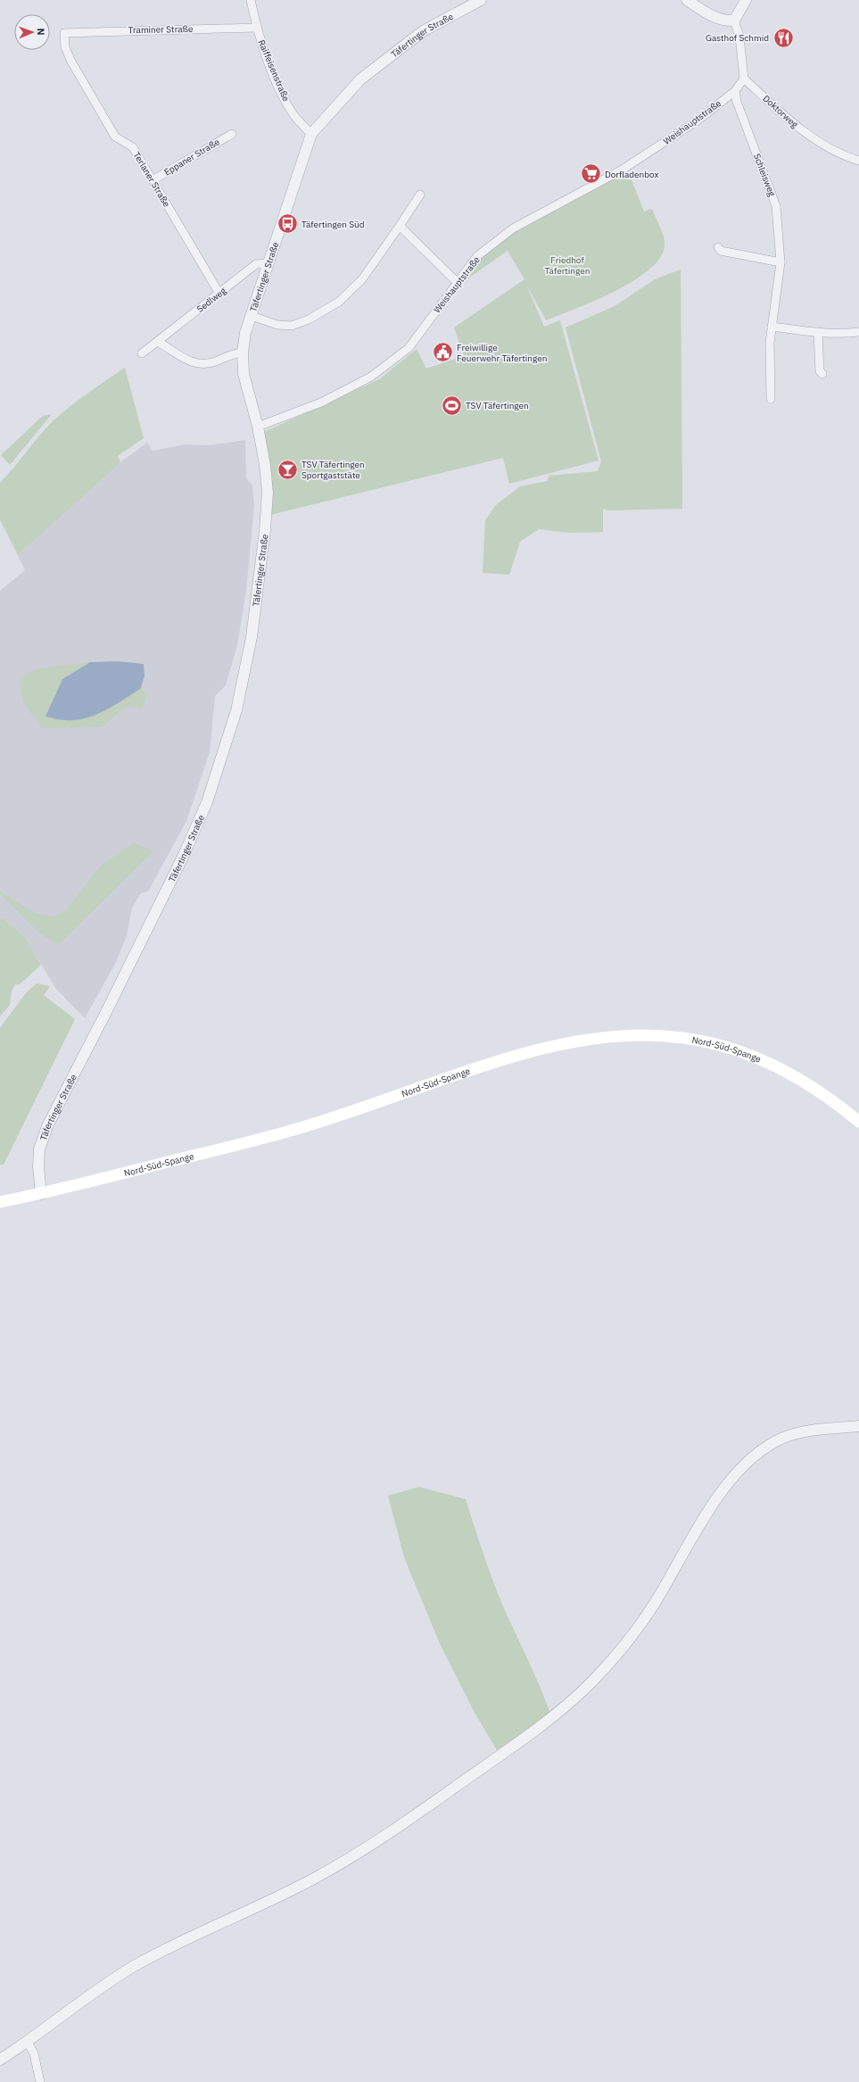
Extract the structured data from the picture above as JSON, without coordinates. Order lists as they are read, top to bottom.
{
  "streets": {
    "main road": ["Nord-Süd-Spange"],
    "street": [
      "Traminer Straße",
      "Täfertinger Straße",
      "Raiffeisenstraße",
      "Doktorweg",
      "Weishauptstraße",
      "Eppaner Straße",
      "Schleisweg",
      "Terlaner Straße",
      "Sedlweg"
    ]
  },
  "crossings": [
    ["Traminer Straße", "Raiffeisenstraße"],
    ["Traminer Straße", "Terlaner Straße"],
    ["Täfertinger Straße", "Raiffeisenstraße"],
    ["Täfertinger Straße", "Weishauptstraße"],
    ["Täfertinger Straße", "Sedlweg"],
    ["Täfertinger Straße", "Nord-Süd-Spange"],
    ["Doktorweg", "Weishauptstraße"],
    ["Weishauptstraße", "Schleisweg"],
    ["Eppaner Straße", "Terlaner Straße"],
    ["Terlaner Straße", "Sedlweg"]
  ],
  "parks": ["Friedhof Täfertingen"],
  "places": {
    "restaurant": ["Gasthof Schmid"],
    "supermarket": ["Dorfladenbox"],
    "bus stop": ["Täfertingen Süd"],
    "public building": ["Freiwillige Feuerwehr Täfertingen"],
    "sports": ["TSV Täfertingen"],
    "bar": ["TSV Täfertingen Sportgaststäte"]
  },
  "north": "right"
}
